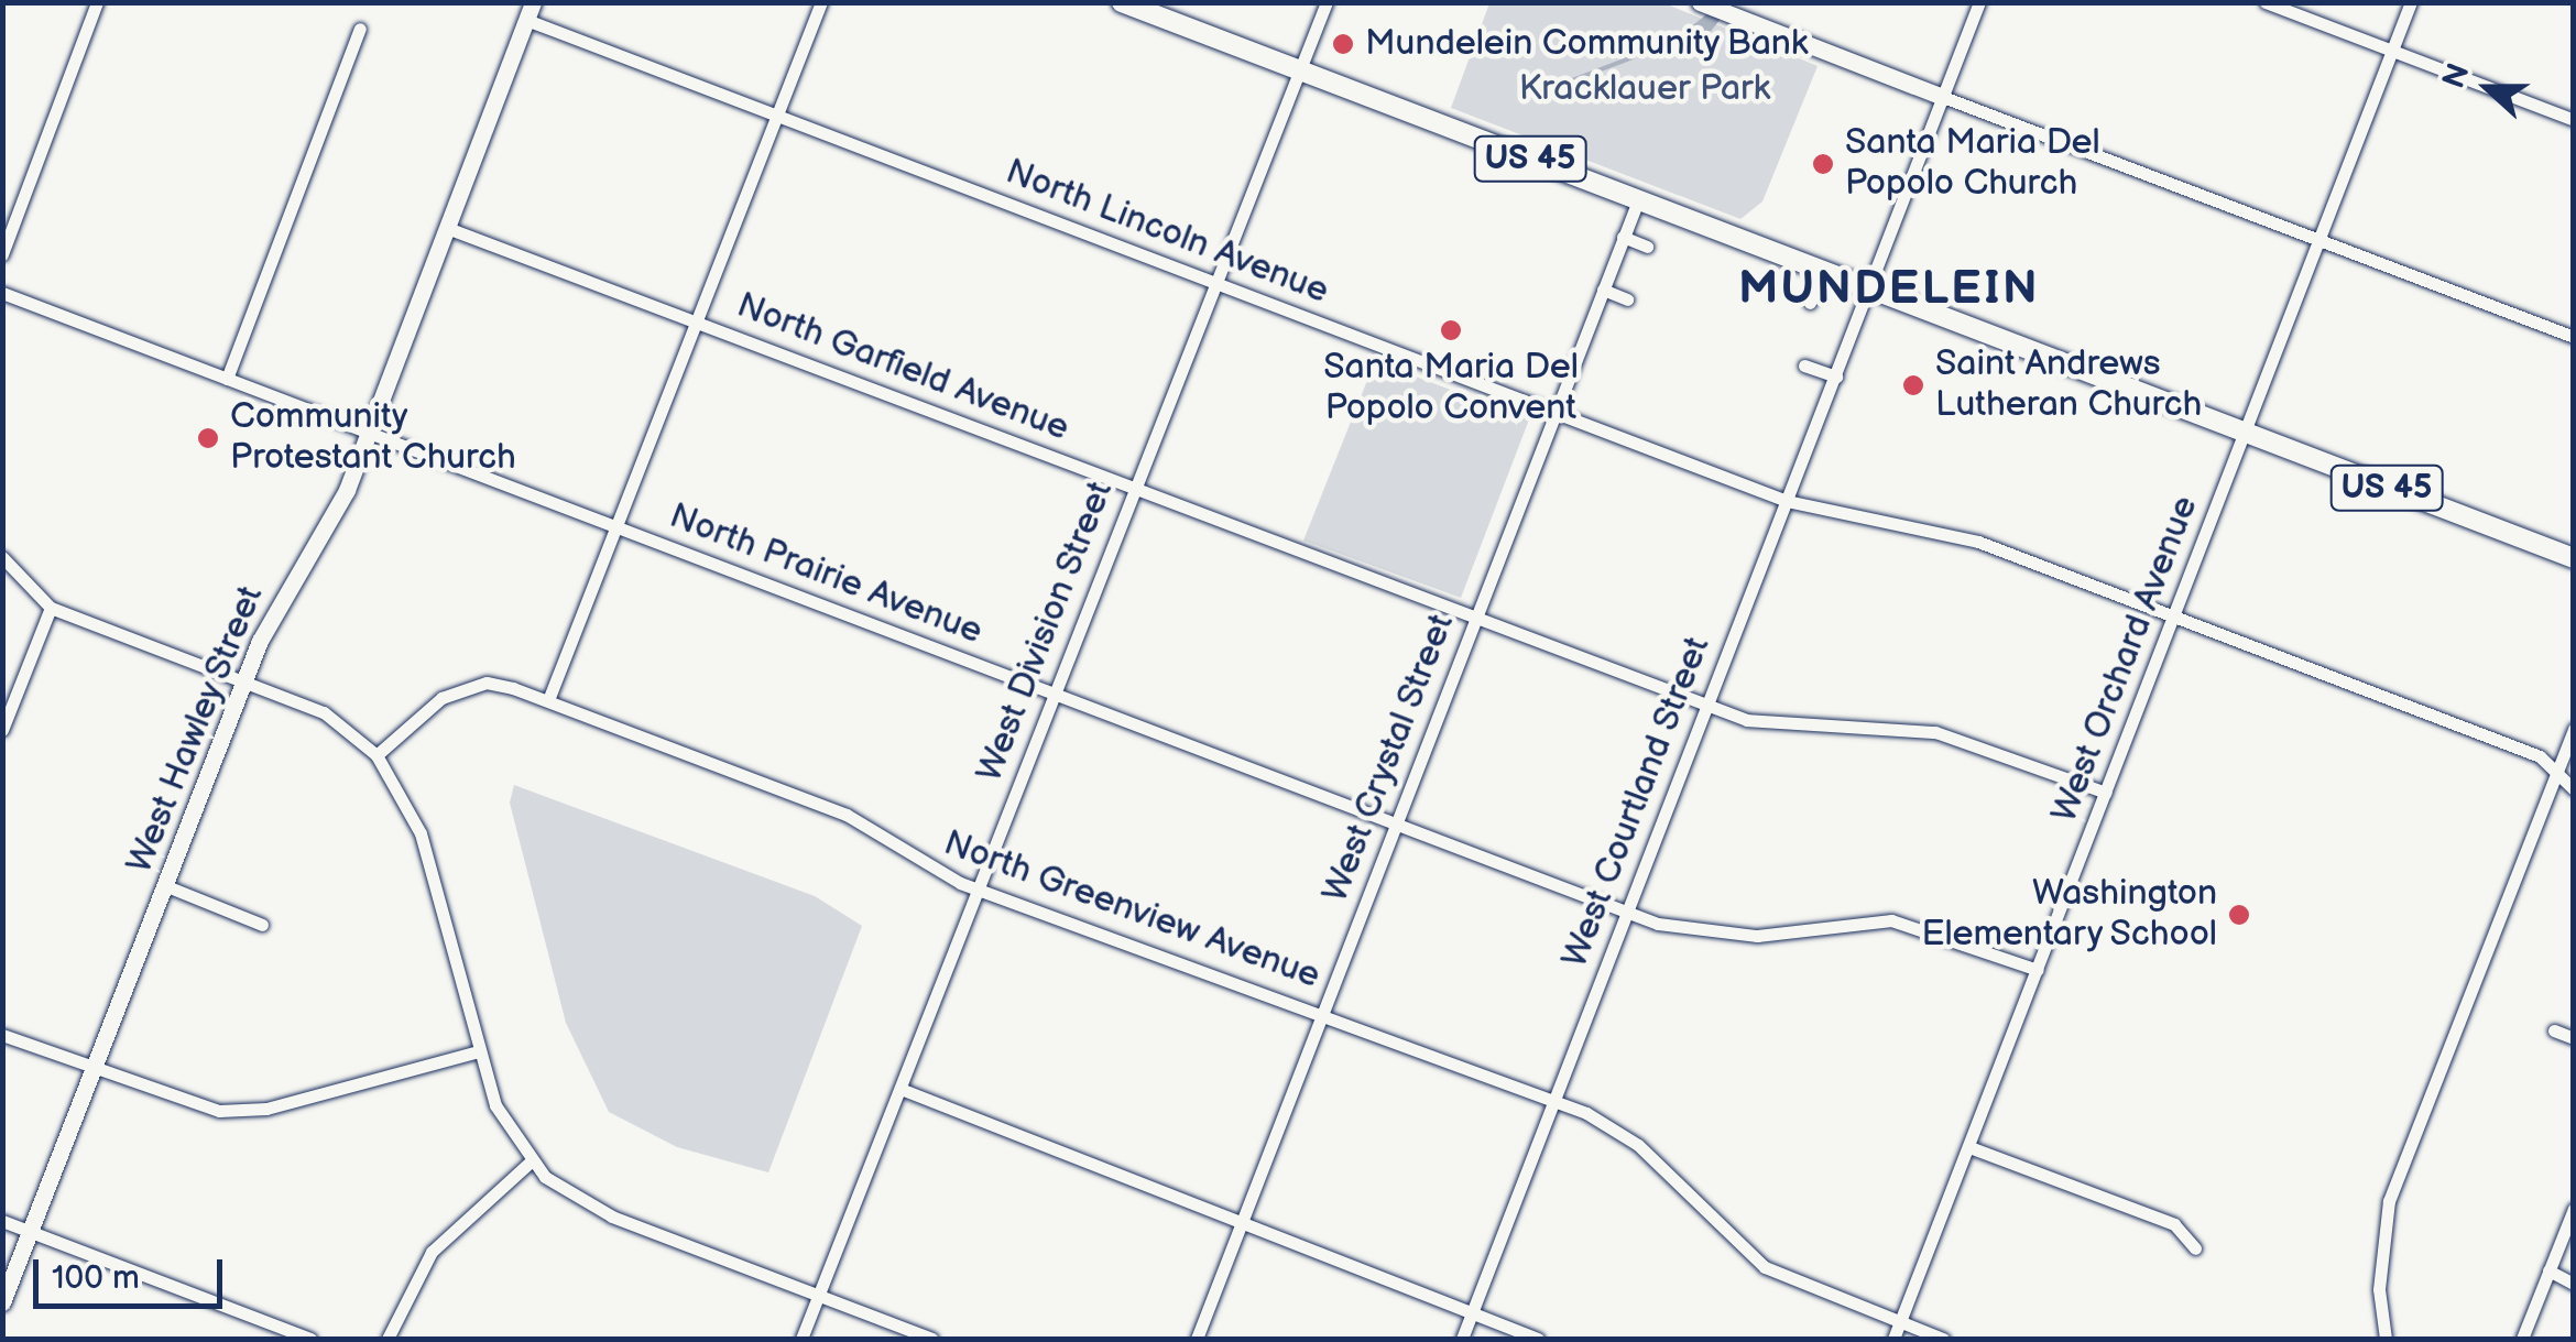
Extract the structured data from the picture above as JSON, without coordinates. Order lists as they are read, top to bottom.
{
  "streets": {
    "main road": ["US 45"],
    "street": [
      "North Lincoln Avenue",
      "North Garfield Avenue",
      "North Prairie Avenue",
      "West Division Street",
      "West Orchard Avenue",
      "West Hawley Street",
      "West Crystal Street",
      "West Courtland Street",
      "North Greenview Avenue"
    ]
  },
  "crossings": [
    ["US 45", "West Division Street"],
    ["US 45", "West Orchard Avenue"],
    ["US 45", "West Crystal Street"],
    ["US 45", "West Courtland Street"],
    ["North Lincoln Avenue", "West Division Street"],
    ["North Lincoln Avenue", "West Orchard Avenue"],
    ["North Lincoln Avenue", "West Hawley Street"],
    ["North Lincoln Avenue", "West Crystal Street"],
    ["North Lincoln Avenue", "West Courtland Street"],
    ["North Garfield Avenue", "West Division Street"],
    ["North Garfield Avenue", "West Orchard Avenue"],
    ["North Garfield Avenue", "West Hawley Street"],
    ["North Garfield Avenue", "West Crystal Street"],
    ["North Garfield Avenue", "West Courtland Street"],
    ["North Prairie Avenue", "West Division Street"],
    ["North Prairie Avenue", "West Orchard Avenue"],
    ["North Prairie Avenue", "West Hawley Street"],
    ["North Prairie Avenue", "West Crystal Street"],
    ["North Prairie Avenue", "West Courtland Street"],
    ["West Division Street", "North Greenview Avenue"],
    ["West Orchard Avenue", "North Greenview Avenue"],
    ["West Crystal Street", "North Greenview Avenue"],
    ["West Courtland Street", "North Greenview Avenue"]
  ],
  "districts": ["MUNDELEIN"],
  "parks": ["Kracklauer Park"],
  "places": [
    "Mundelein Community Bank",
    "Santa Maria Del Popolo Church",
    "Santa Maria Del Popolo Convent",
    "Saint Andrews Lutheran Church",
    "Community Protestant Church",
    "Washington Elementary School"
  ],
  "scale_bar": "100 m",
  "north": "left"
}
